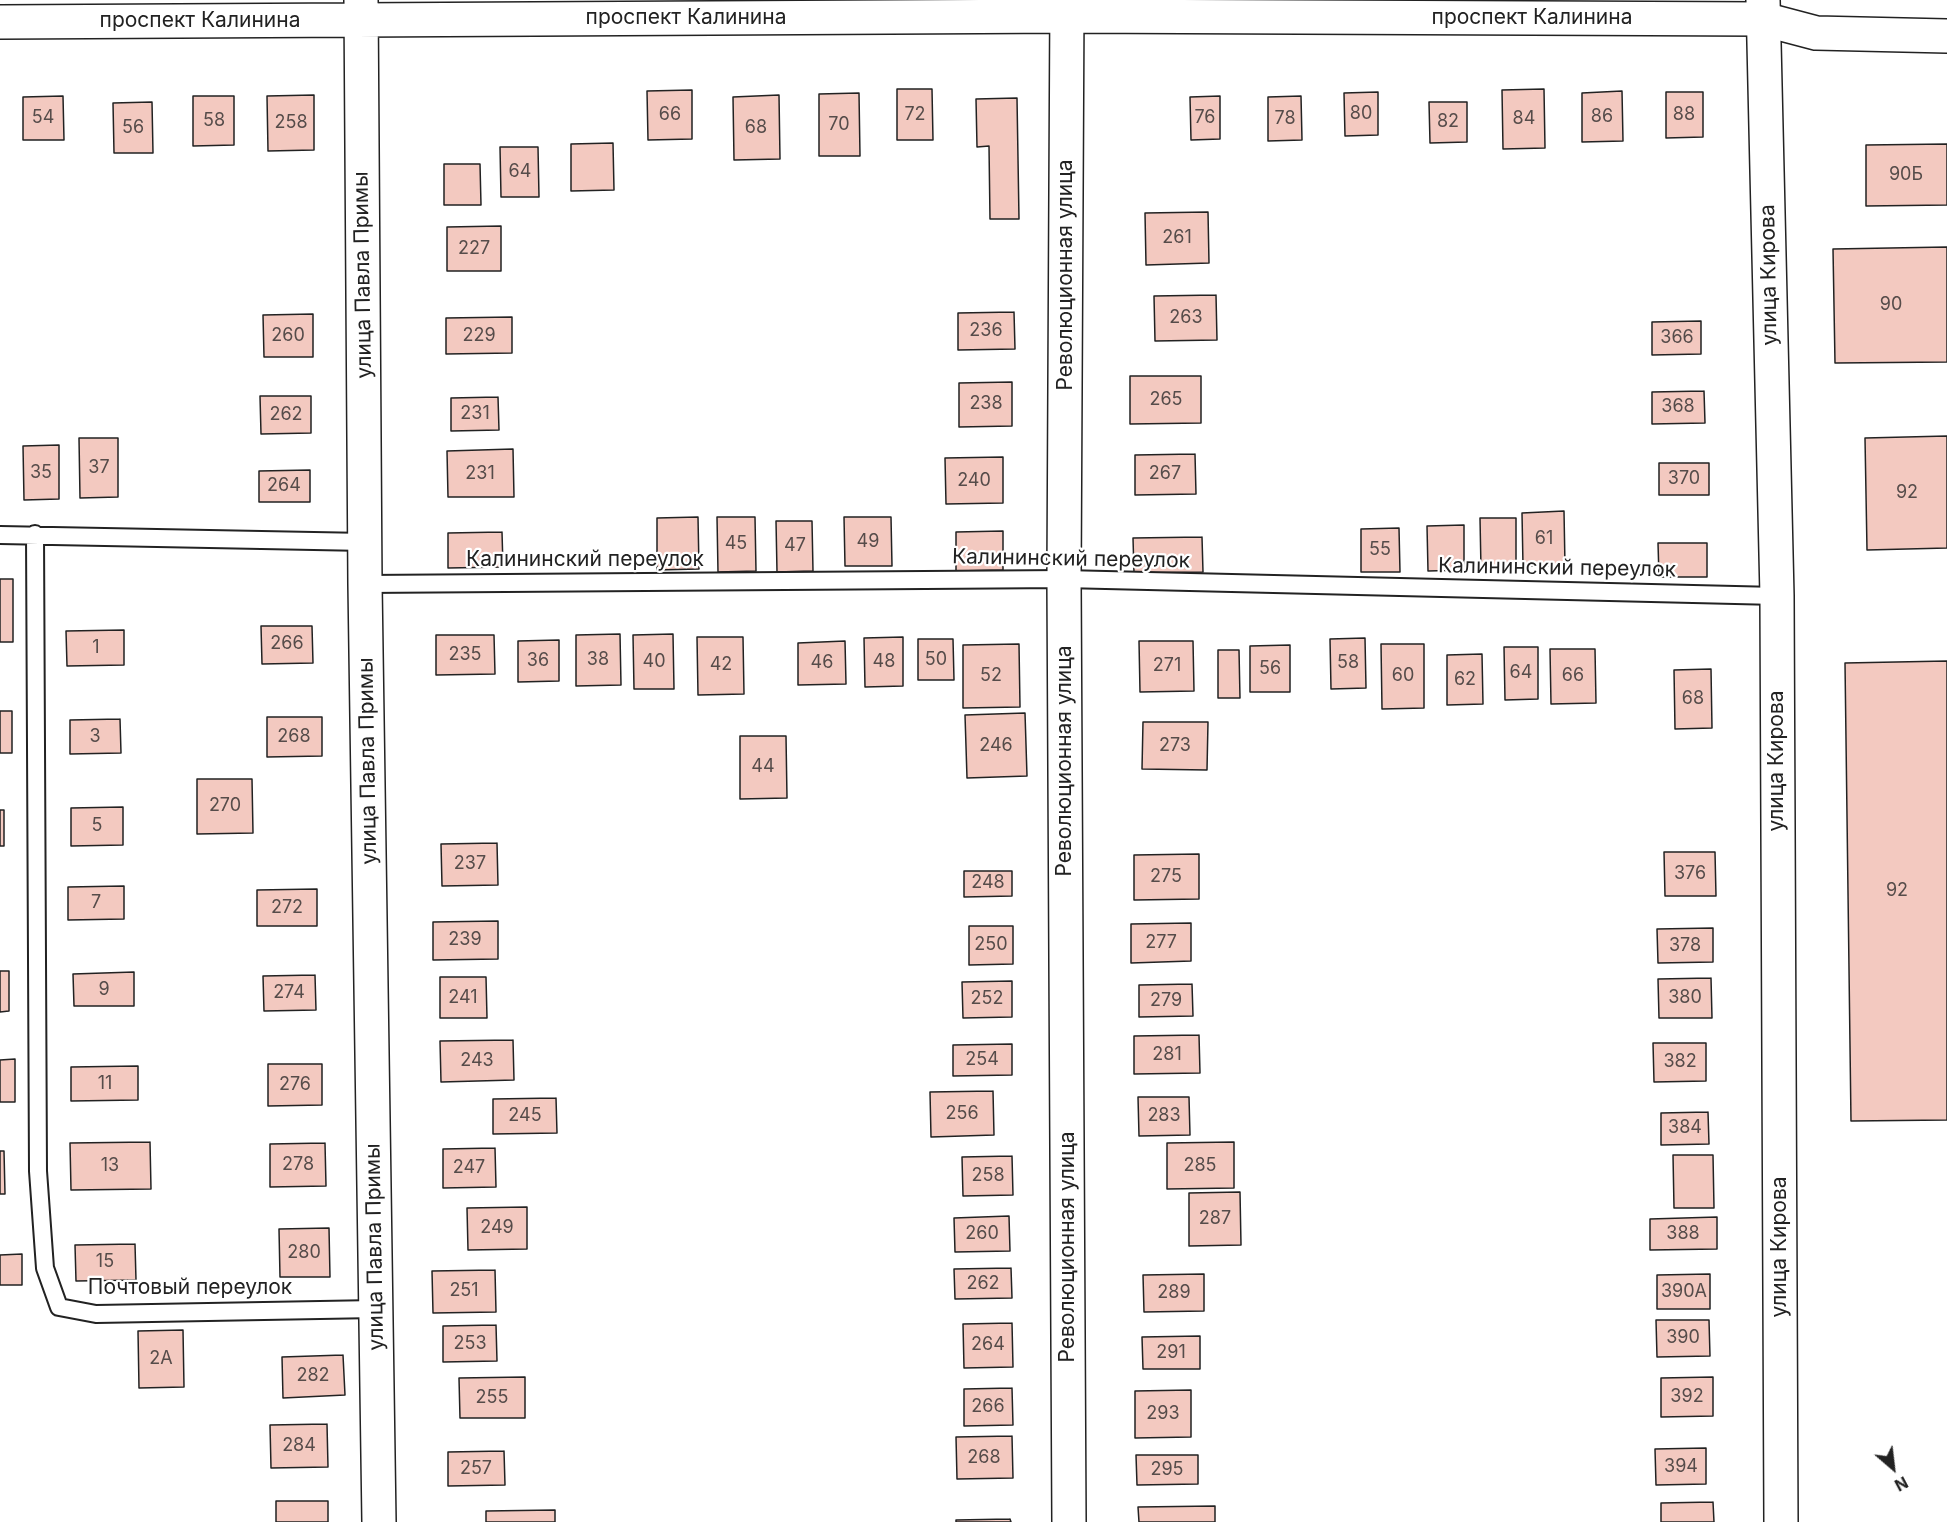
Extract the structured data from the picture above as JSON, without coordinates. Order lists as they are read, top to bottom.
{
  "streets": {
    "street": [
      "проспект Калинина",
      "улица Павла Примы",
      "Революционная улица",
      "улица Кирова"
    ],
    "lane": ["Калининский переулок", "Почтовый переулок"]
  },
  "crossings": [
    ["проспект Калинина", "улица Павла Примы"],
    ["проспект Калинина", "Революционная улица"],
    ["проспект Калинина", "улица Кирова"],
    ["улица Павла Примы", "Калининский переулок"],
    ["улица Павла Примы", "Почтовый переулок"],
    ["Революционная улица", "Калининский переулок"],
    ["улица Кирова", "Калининский переулок"]
  ],
  "house_numbers": [
    "80",
    "66",
    "72",
    "88",
    "86",
    "54",
    "76",
    "78",
    "84",
    "58",
    "82",
    "258",
    "70",
    "56",
    "68",
    "64",
    "90Б",
    "261",
    "227",
    "90",
    "263",
    "236",
    "260",
    "229",
    "366",
    "265",
    "238",
    "368",
    "231",
    "262",
    "37",
    "35",
    "231",
    "267",
    "370",
    "240",
    "264",
    "92",
    "61",
    "49",
    "45",
    "47",
    "55",
    "266",
    "1",
    "235",
    "38",
    "50",
    "36",
    "40",
    "48",
    "46",
    "58",
    "42",
    "271",
    "56",
    "64",
    "52",
    "60",
    "66",
    "62",
    "68",
    "3",
    "268",
    "246",
    "273",
    "44",
    "270",
    "5",
    "237",
    "376",
    "275",
    "248",
    "92",
    "7",
    "272",
    "239",
    "277",
    "250",
    "378",
    "9",
    "274",
    "241",
    "380",
    "252",
    "279",
    "281",
    "254",
    "243",
    "382",
    "11",
    "276",
    "256",
    "245",
    "283",
    "384",
    "278",
    "13",
    "285",
    "247",
    "258",
    "287",
    "249",
    "260",
    "388",
    "280",
    "15",
    "262",
    "251",
    "390А",
    "289",
    "390",
    "253",
    "264",
    "291",
    "2А",
    "282",
    "392",
    "255",
    "266",
    "293",
    "284",
    "268",
    "394",
    "257",
    "295"
  ],
  "north": "bottom right"
}
